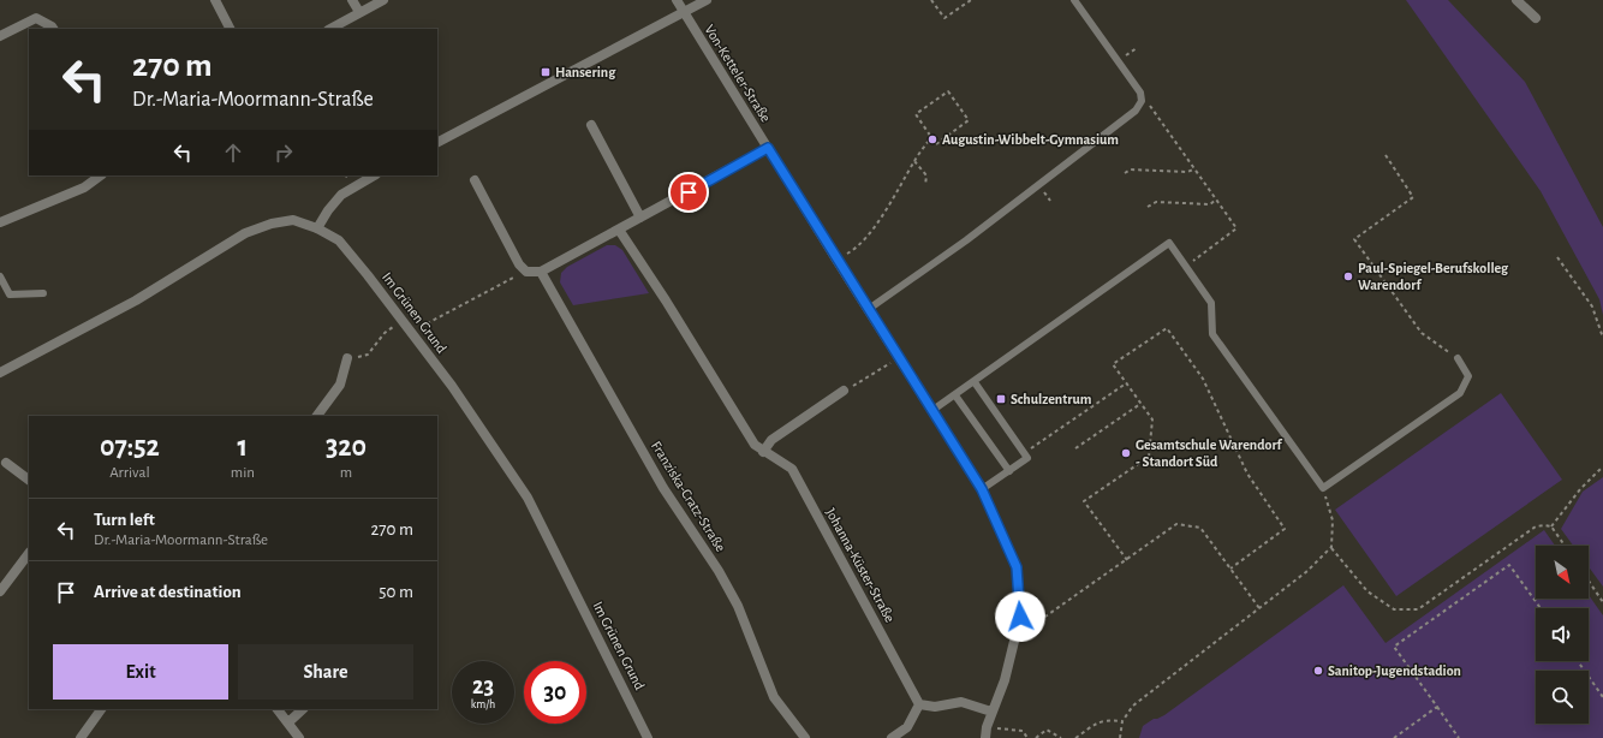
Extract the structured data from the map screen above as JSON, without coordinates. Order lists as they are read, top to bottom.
{
  "streets": {
    "street": [
      "Von-Ketteler-Straße",
      "Im Grünen Grund",
      "Franziska-Cratz-Straße",
      "Johanna-Küster-Straße"
    ]
  },
  "places": {
    "transit": ["Hansering", "Schulzentrum"],
    "other": [
      "Augustin-Wibbelt-Gymnasium",
      "Paul-Spiegel-Berufskolleg Warendorf",
      "Gesamtschule Warendorf - Standort Süd",
      "Sanitop-Jugendstadion"
    ]
  },
  "north": "bottom right",
  "page": {
    "turn": ["270 m", "Dr.-Maria-Moormann-Straße"],
    "eta": [
      "07:52",
      "Arrival",
      "1",
      "min",
      "320",
      "m"
    ],
    "list": [
      {
        "name": "Turn left",
        "note": "Dr.-Maria-Moormann-Straße",
        "value": "270 m"
      },
      {
        "name": "Arrive at destination",
        "value": "50 m"
      }
    ],
    "buttons": ["Exit", "Share"],
    "speed": "23 km/h",
    "limit": "30"
  }
}
